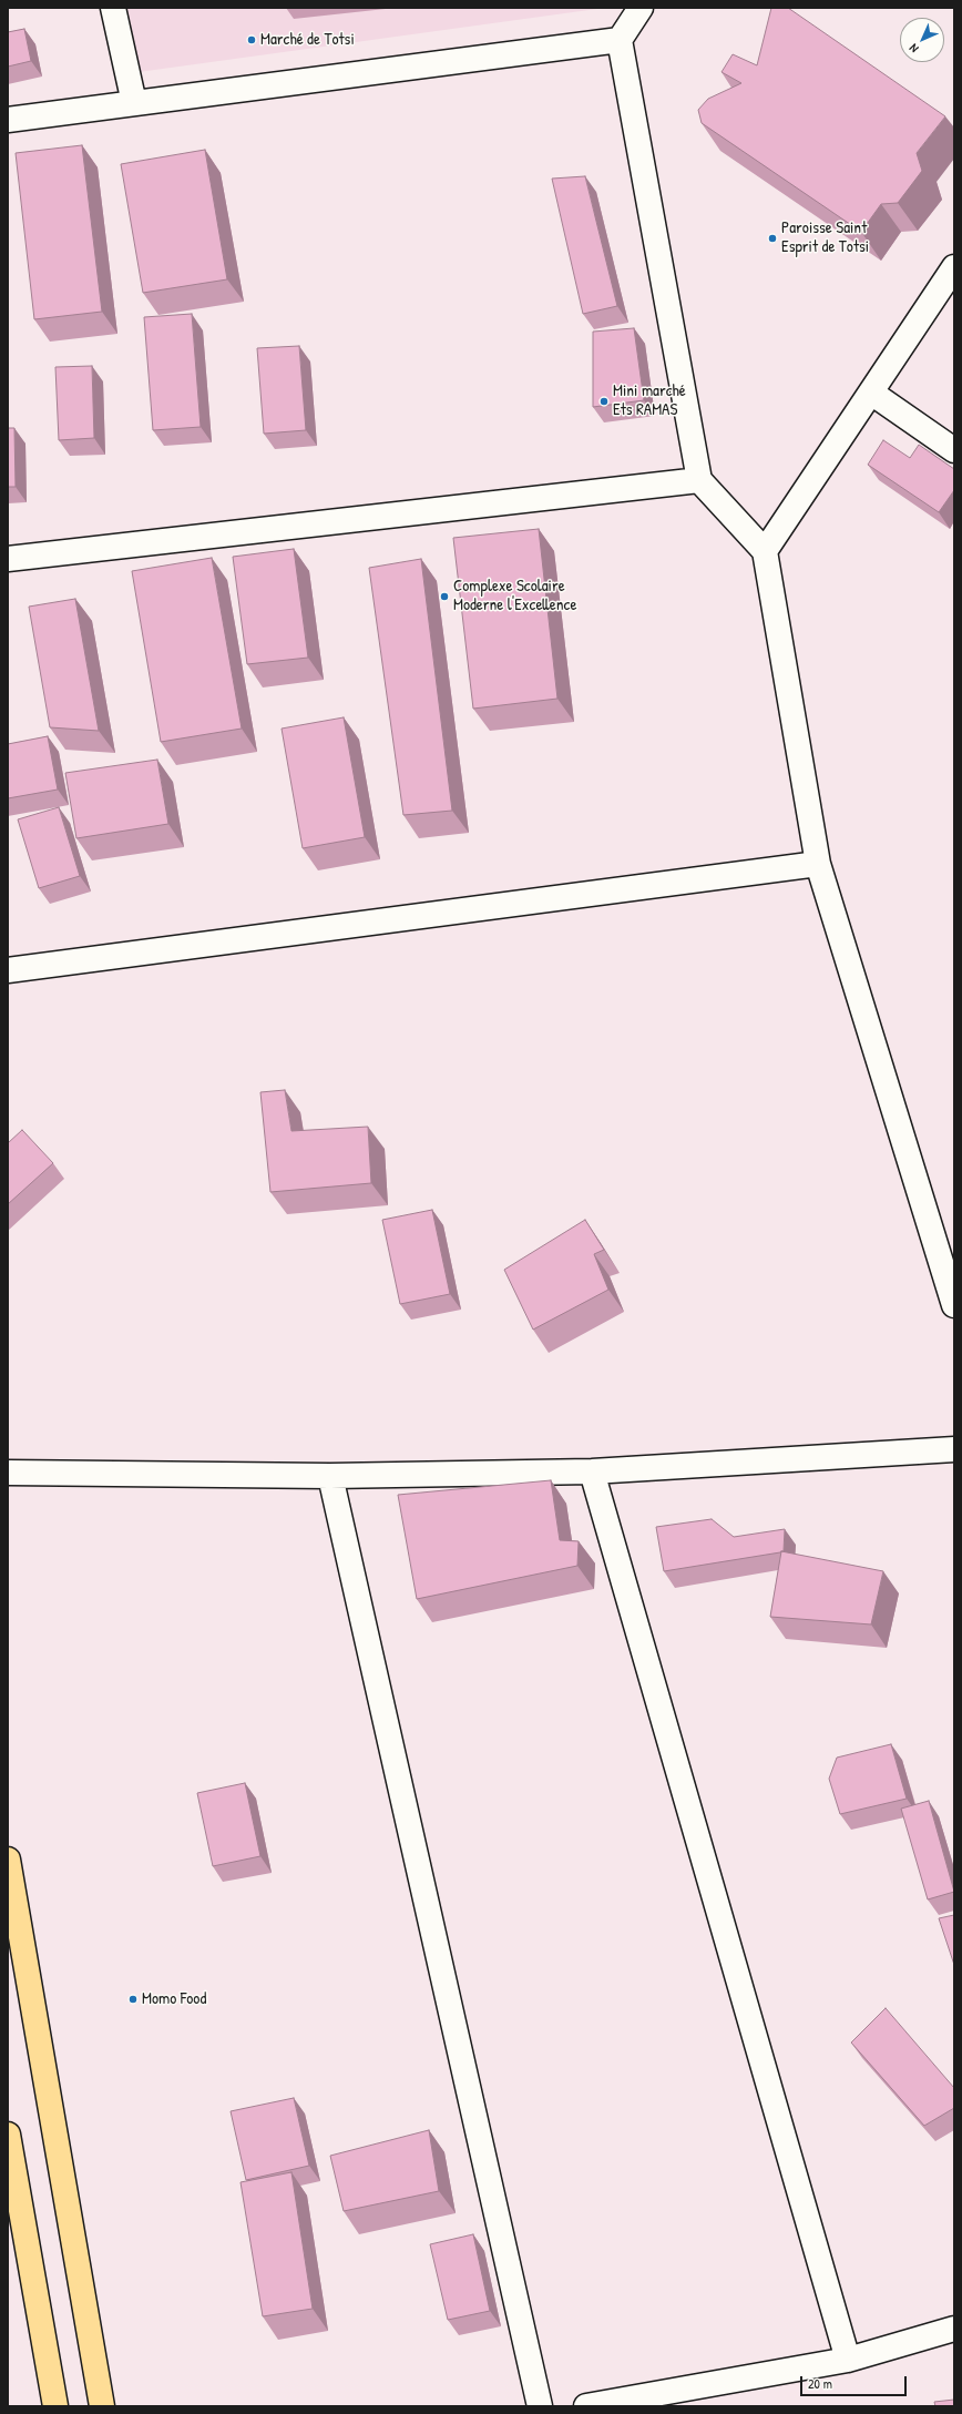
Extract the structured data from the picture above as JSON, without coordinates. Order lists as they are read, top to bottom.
{
  "places": [
    "Marché de Totsi",
    "Paroisse Saint Esprit de Totsi",
    "Mini marché Ets RAMAS",
    "Complexe Scolaire Moderne l'Excellence",
    "Momo Food"
  ],
  "scale_bar": "20 m",
  "north": "bottom left"
}
